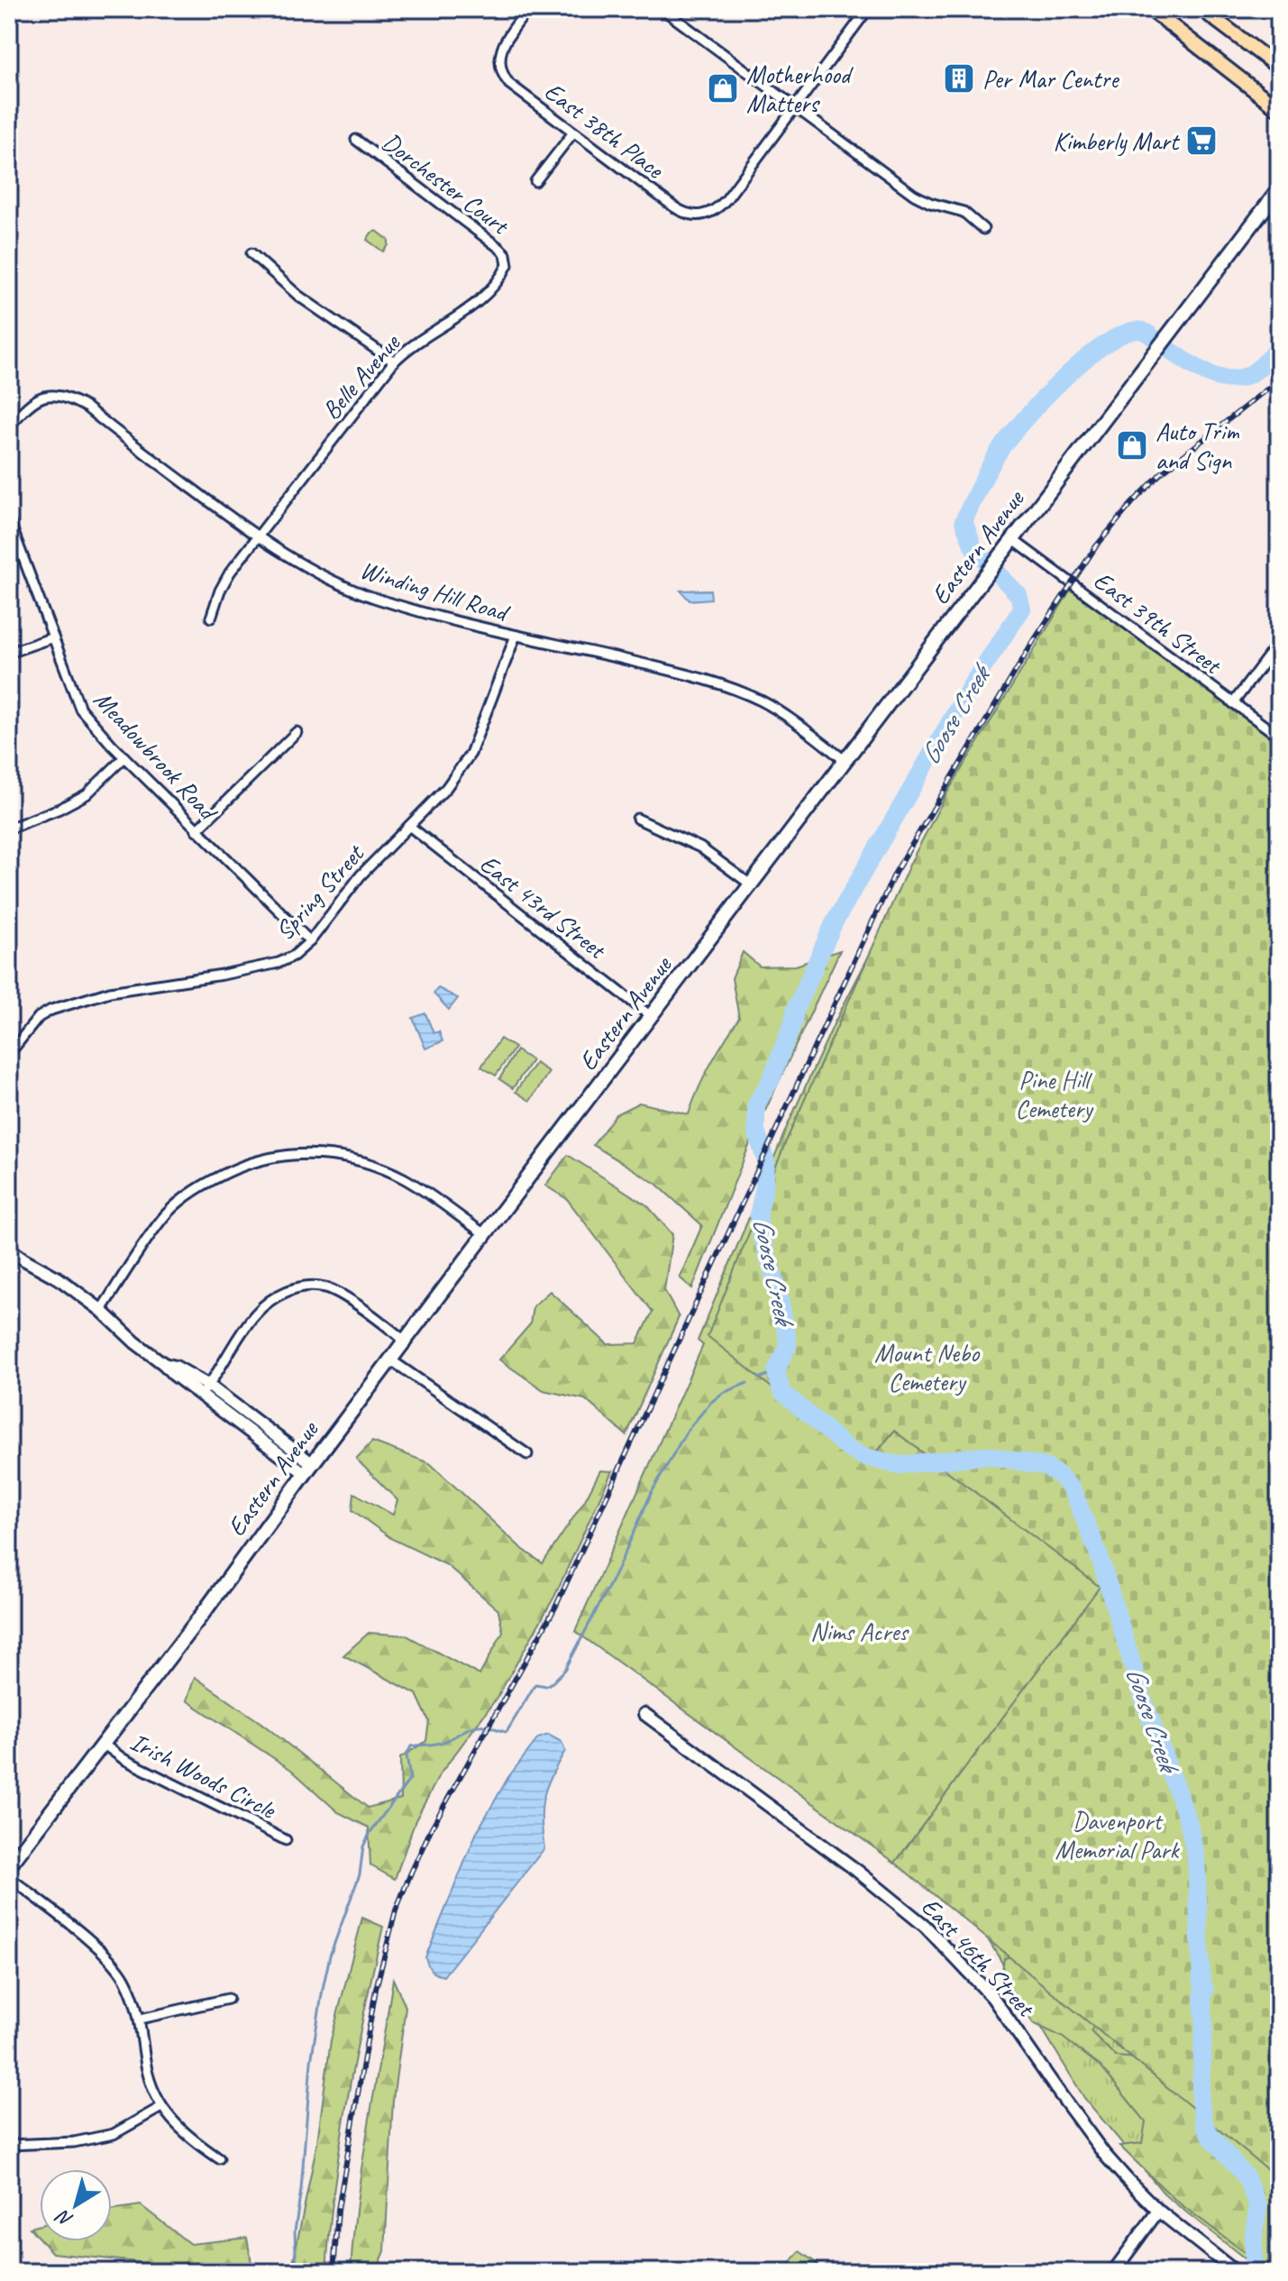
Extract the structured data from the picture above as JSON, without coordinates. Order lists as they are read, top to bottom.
{
  "streets": {
    "main road": ["Eastern Avenue"],
    "street": [
      "East 38th Place",
      "Dorchester Court",
      "Belle Avenue",
      "Winding Hill Road",
      "East 39th Street",
      "Meadowbrook Road",
      "Spring Street",
      "East 43rd Street",
      "Irish Woods Circle",
      "East 46th Street"
    ]
  },
  "crossings": [
    ["Dorchester Court", "Belle Avenue"],
    ["Belle Avenue", "Winding Hill Road"],
    ["Eastern Avenue", "Winding Hill Road"],
    ["Eastern Avenue", "East 39th Street"],
    ["Eastern Avenue", "East 43rd Street"],
    ["Eastern Avenue", "Irish Woods Circle"],
    ["Winding Hill Road", "Spring Street"],
    ["Meadowbrook Road", "Spring Street"],
    ["Spring Street", "East 43rd Street"]
  ],
  "water": ["Goose Creek"],
  "parks": [
    "Pine Hill Cemetery",
    "Mount Nebo Cemetery",
    "Nims Acres",
    "Davenport Memorial Park"
  ],
  "places": {
    "building": ["Per Mar Centre"],
    "shop": ["Motherhood Matters", "Auto Trim and Sign"],
    "supermarket": ["Kimberly Mart"]
  },
  "north": "bottom left"
}
